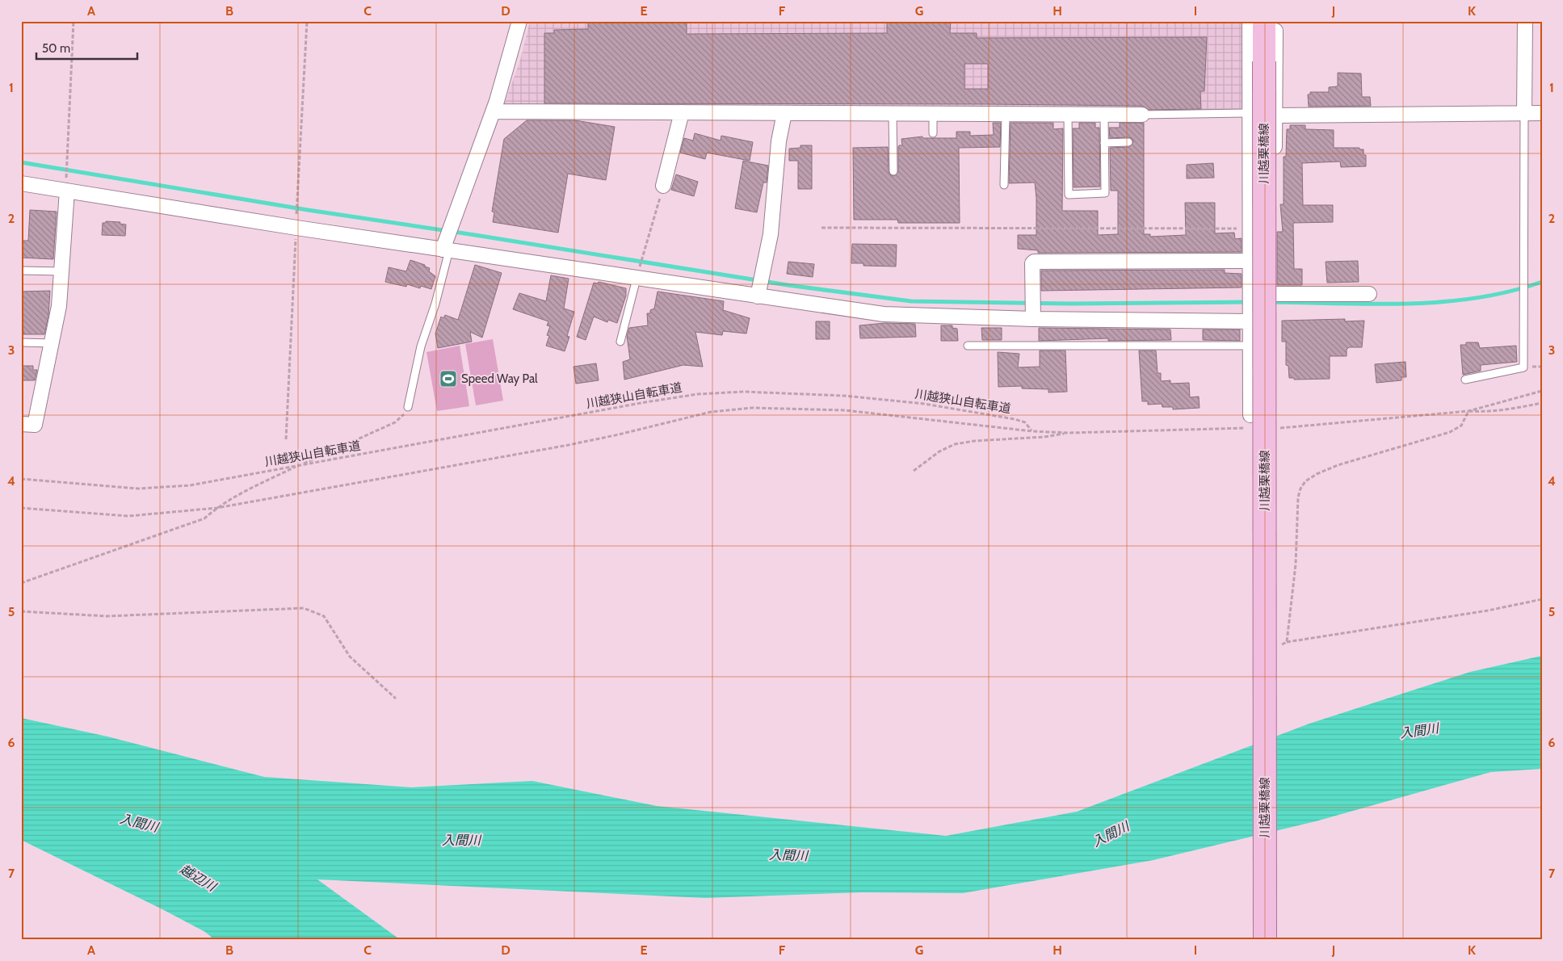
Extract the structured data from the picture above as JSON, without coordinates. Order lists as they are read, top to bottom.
{
  "streets": {
    "main road": ["川越栗橋線"],
    "path": ["川越狭山自転車道"]
  },
  "water": ["入間川", "越辺川"],
  "places": {
    "sports": ["Speed Way Pal"]
  },
  "scale_bar": "50 m",
  "grid": {
    "columns": [
      "A",
      "B",
      "C",
      "D",
      "E",
      "F",
      "G",
      "H",
      "I",
      "J",
      "K"
    ],
    "rows": [
      "1",
      "2",
      "3",
      "4",
      "5",
      "6",
      "7"
    ]
  }
}
